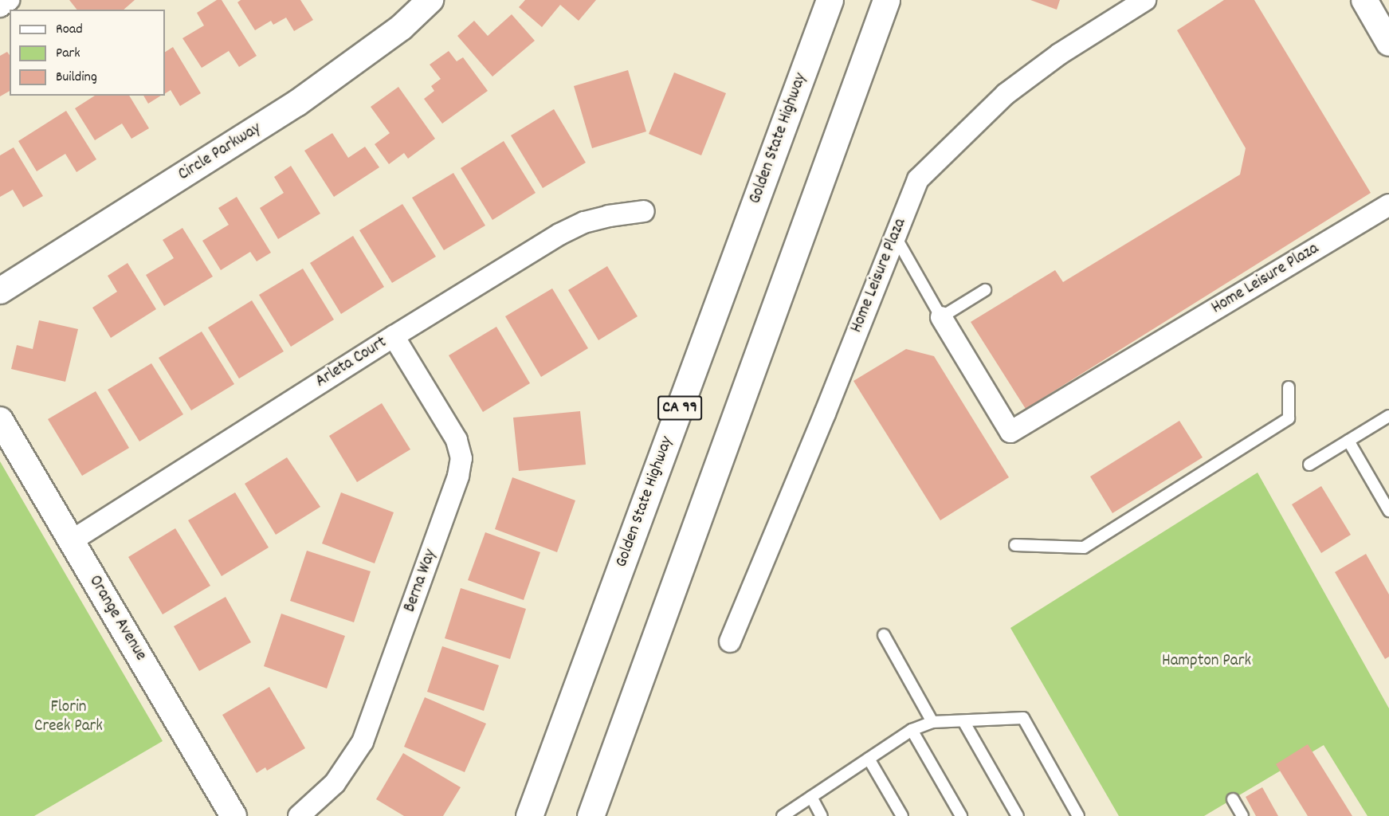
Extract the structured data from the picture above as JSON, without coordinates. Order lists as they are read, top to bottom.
{
  "streets": {
    "highway": ["Golden State Highway", "CA 99"],
    "street": [
      "Circle Parkway",
      "Home Leisure Plaza",
      "Arleta Court",
      "Berna Way",
      "Orange Avenue"
    ]
  },
  "crossings": [
    ["Arleta Court", "Berna Way"],
    ["Arleta Court", "Orange Avenue"]
  ],
  "parks": ["Hampton Park", "Florin Creek Park"],
  "legend": ["Road", "Park", "Building"]
}
